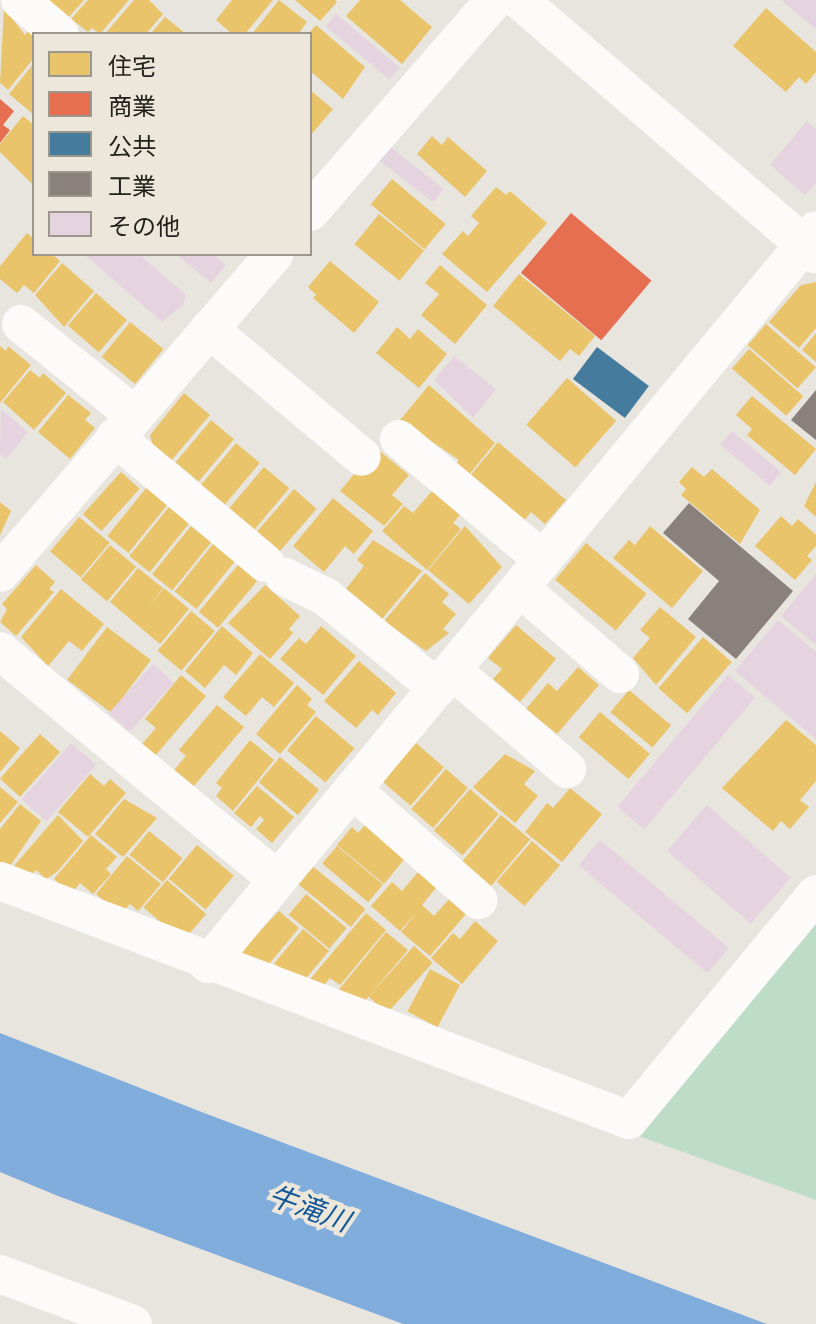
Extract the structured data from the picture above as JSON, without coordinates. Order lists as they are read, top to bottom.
{
  "water": ["牛滝川"],
  "legend": [
    "住宅",
    "商業",
    "公共",
    "工業",
    "その他"
  ]
}
